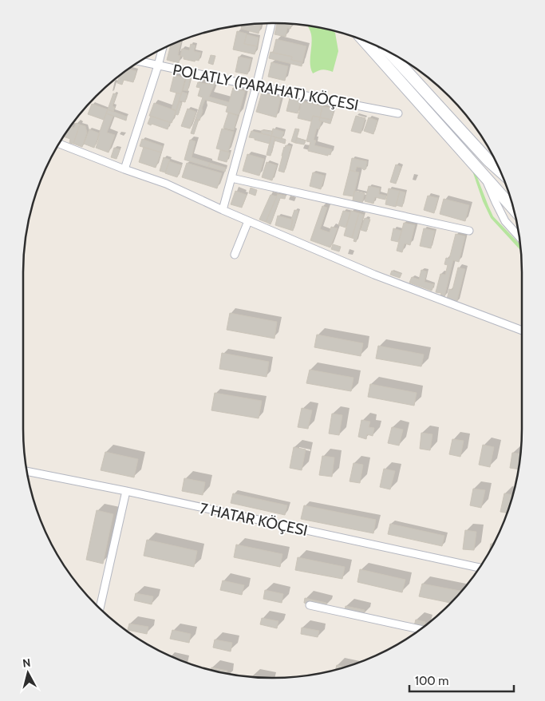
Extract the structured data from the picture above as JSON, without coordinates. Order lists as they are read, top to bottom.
{
  "streets": {
    "street": ["POLATLY (PARAHAT) KÖÇESI", "7 HATAR KÖÇESI"]
  },
  "scale_bar": "100 m",
  "north": "top"
}
